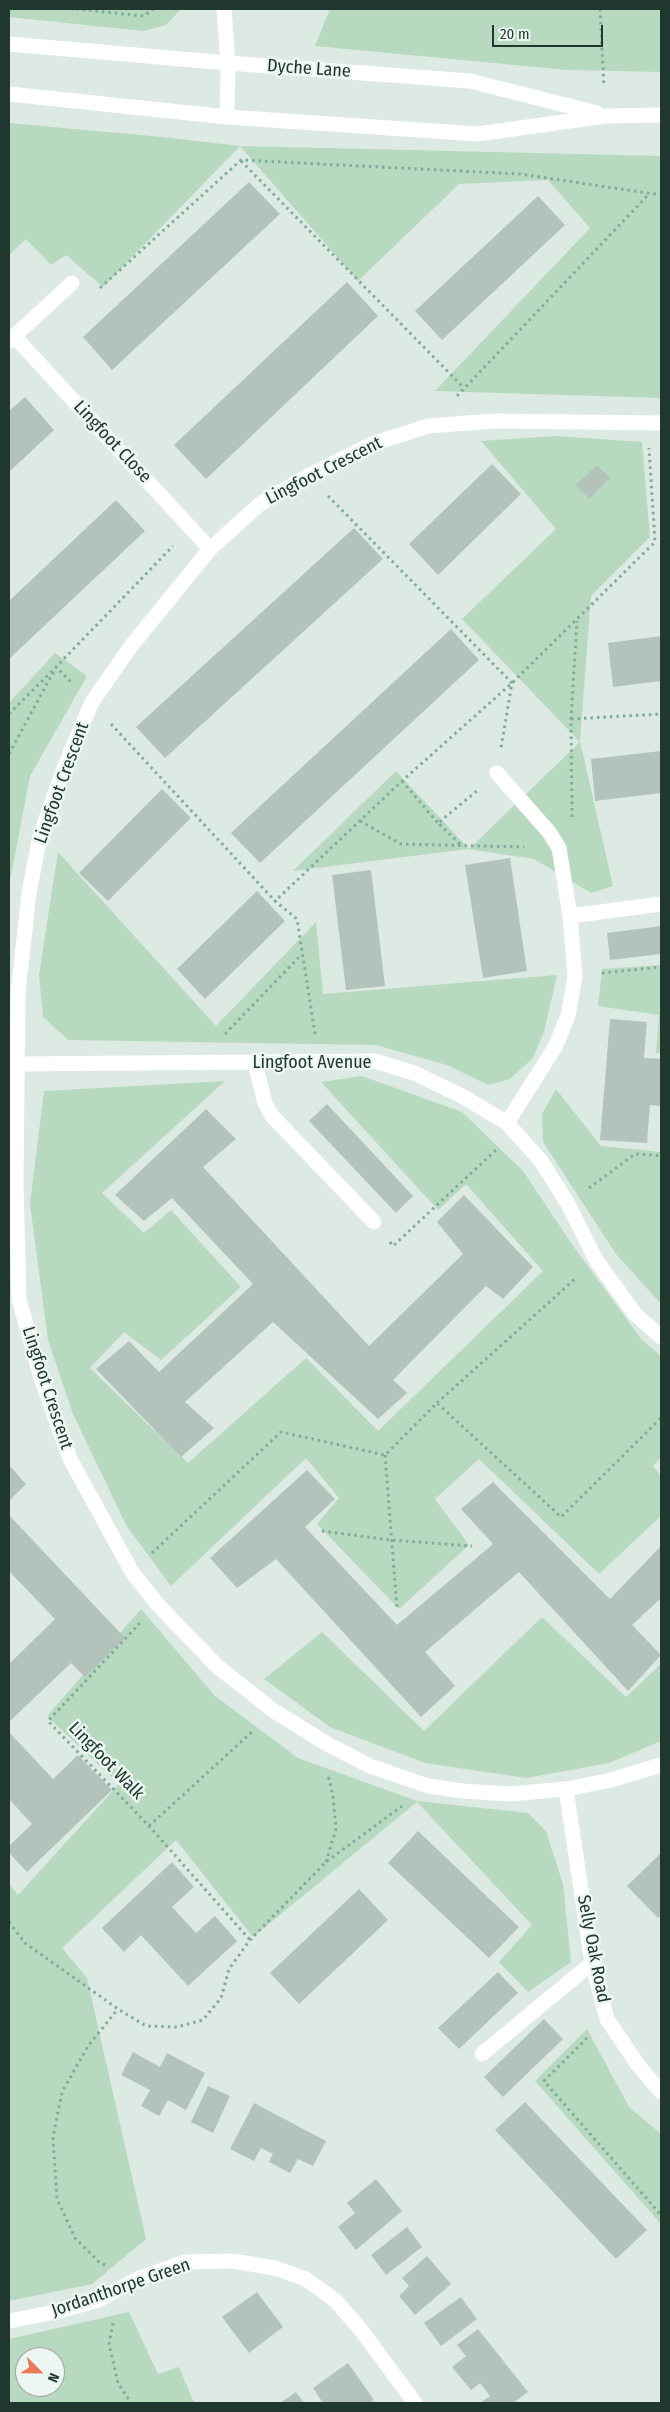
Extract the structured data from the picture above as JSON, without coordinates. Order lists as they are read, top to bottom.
{
  "streets": {
    "street": [
      "Dyche Lane",
      "Lingfoot Close",
      "Lingfoot Crescent",
      "Lingfoot Avenue",
      "Selly Oak Road",
      "Jordanthorpe Green"
    ],
    "path": ["Lingfoot Walk"]
  },
  "crossings": [
    ["Lingfoot Close", "Lingfoot Crescent"],
    ["Lingfoot Crescent", "Lingfoot Avenue"],
    ["Lingfoot Crescent", "Lingfoot Walk"],
    ["Lingfoot Crescent", "Selly Oak Road"]
  ],
  "scale_bar": "20 m",
  "north": "bottom right"
}
